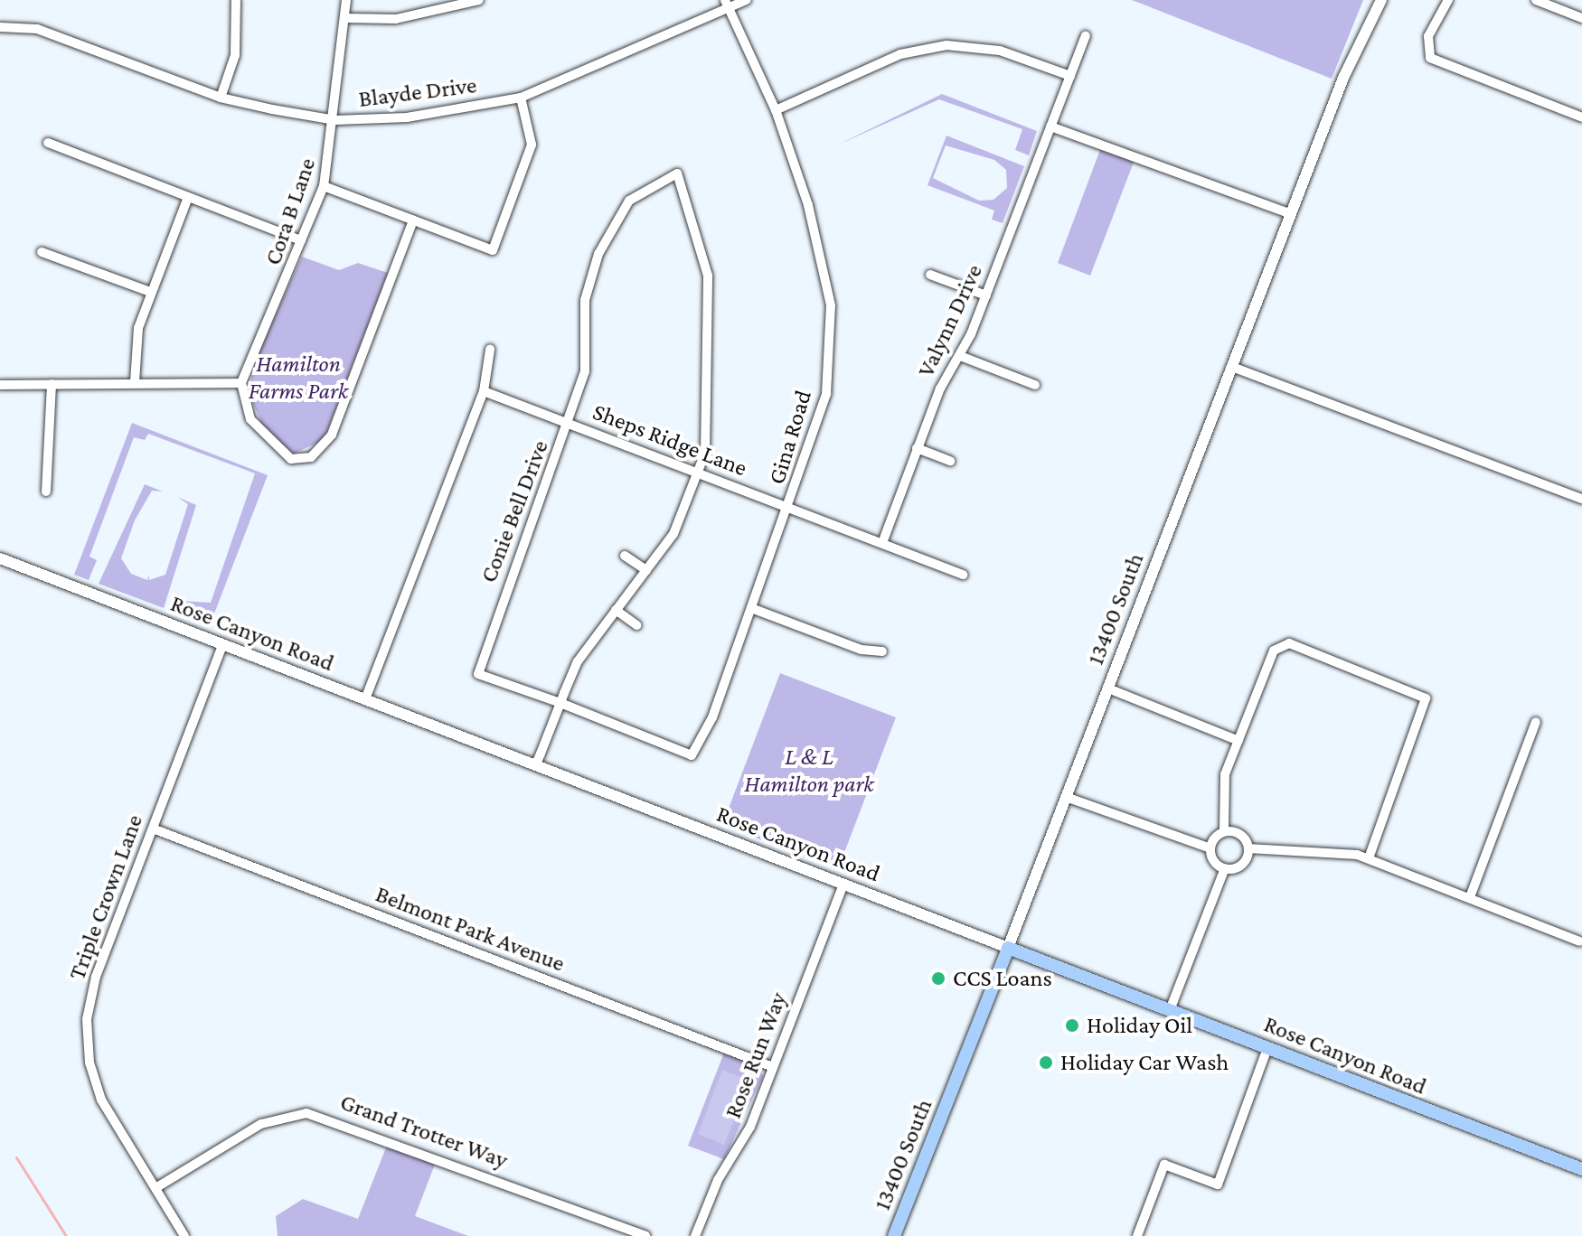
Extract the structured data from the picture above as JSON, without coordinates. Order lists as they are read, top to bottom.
{
  "streets": {
    "main road": ["13400 South", "Rose Canyon Road"],
    "street": [
      "Blayde Drive",
      "Cora B Lane",
      "Valynn Drive",
      "Gina Road",
      "Sheps Ridge Lane",
      "Conie Bell Drive",
      "Triple Crown Lane",
      "Belmont Park Avenue",
      "Rose Run Way",
      "Grand Trotter Way"
    ]
  },
  "crossings": [
    ["Blayde Drive", "Cora B Lane"],
    ["Blayde Drive", "Gina Road"],
    ["Valynn Drive", "Sheps Ridge Lane"],
    ["Gina Road", "Sheps Ridge Lane"],
    ["Gina Road", "Conie Bell Drive"],
    ["Sheps Ridge Lane", "Conie Bell Drive"],
    ["13400 South", "Rose Canyon Road"],
    ["Rose Canyon Road", "Triple Crown Lane"],
    ["Rose Canyon Road", "Rose Run Way"],
    ["Triple Crown Lane", "Belmont Park Avenue"],
    ["Triple Crown Lane", "Grand Trotter Way"],
    ["Belmont Park Avenue", "Rose Run Way"]
  ],
  "parks": ["Hamilton Farms Park", "L & L Hamilton park"],
  "places": ["CCS Loans", "Holiday Oil", "Holiday Car Wash"]
}
